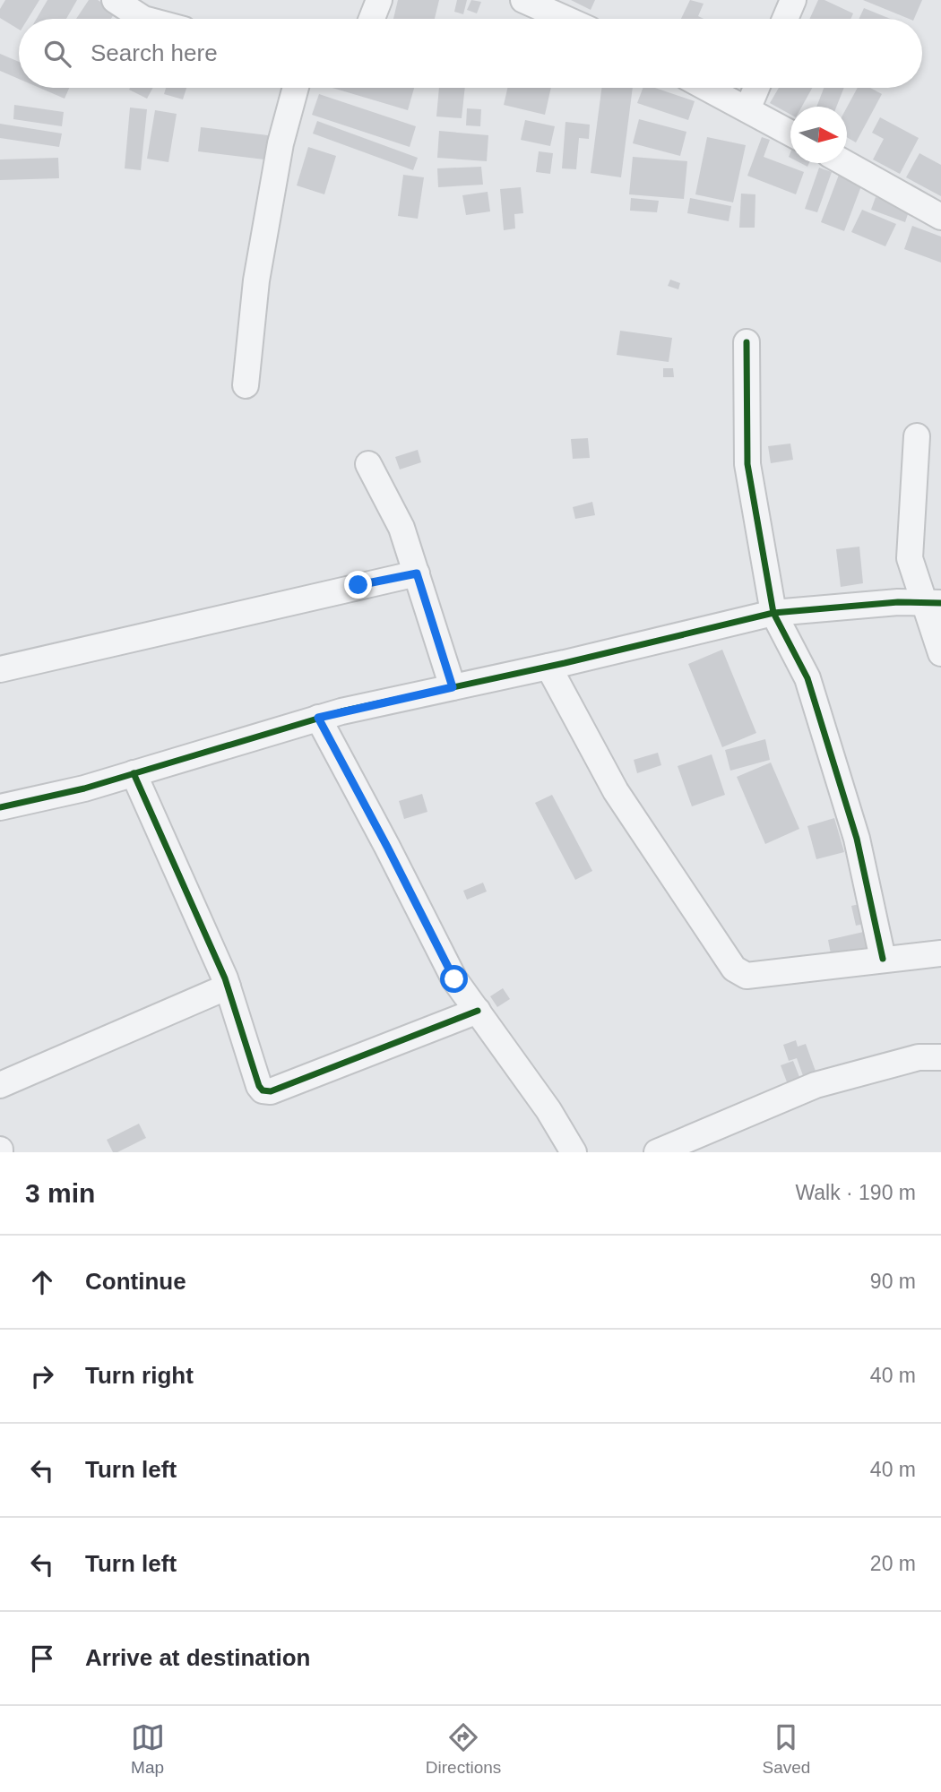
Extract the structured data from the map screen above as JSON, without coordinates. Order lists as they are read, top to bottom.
{
  "north": "right",
  "page": {
    "search": "Search here",
    "heading": ["3 min", "Walk · 190 m"],
    "list": [
      ["Continue", "90 m"],
      ["Turn right", "40 m"],
      ["Turn left", "40 m"],
      ["Turn left", "20 m"],
      "Arrive at destination"
    ],
    "nav": ["Map", "Directions", "Saved"]
  }
}
